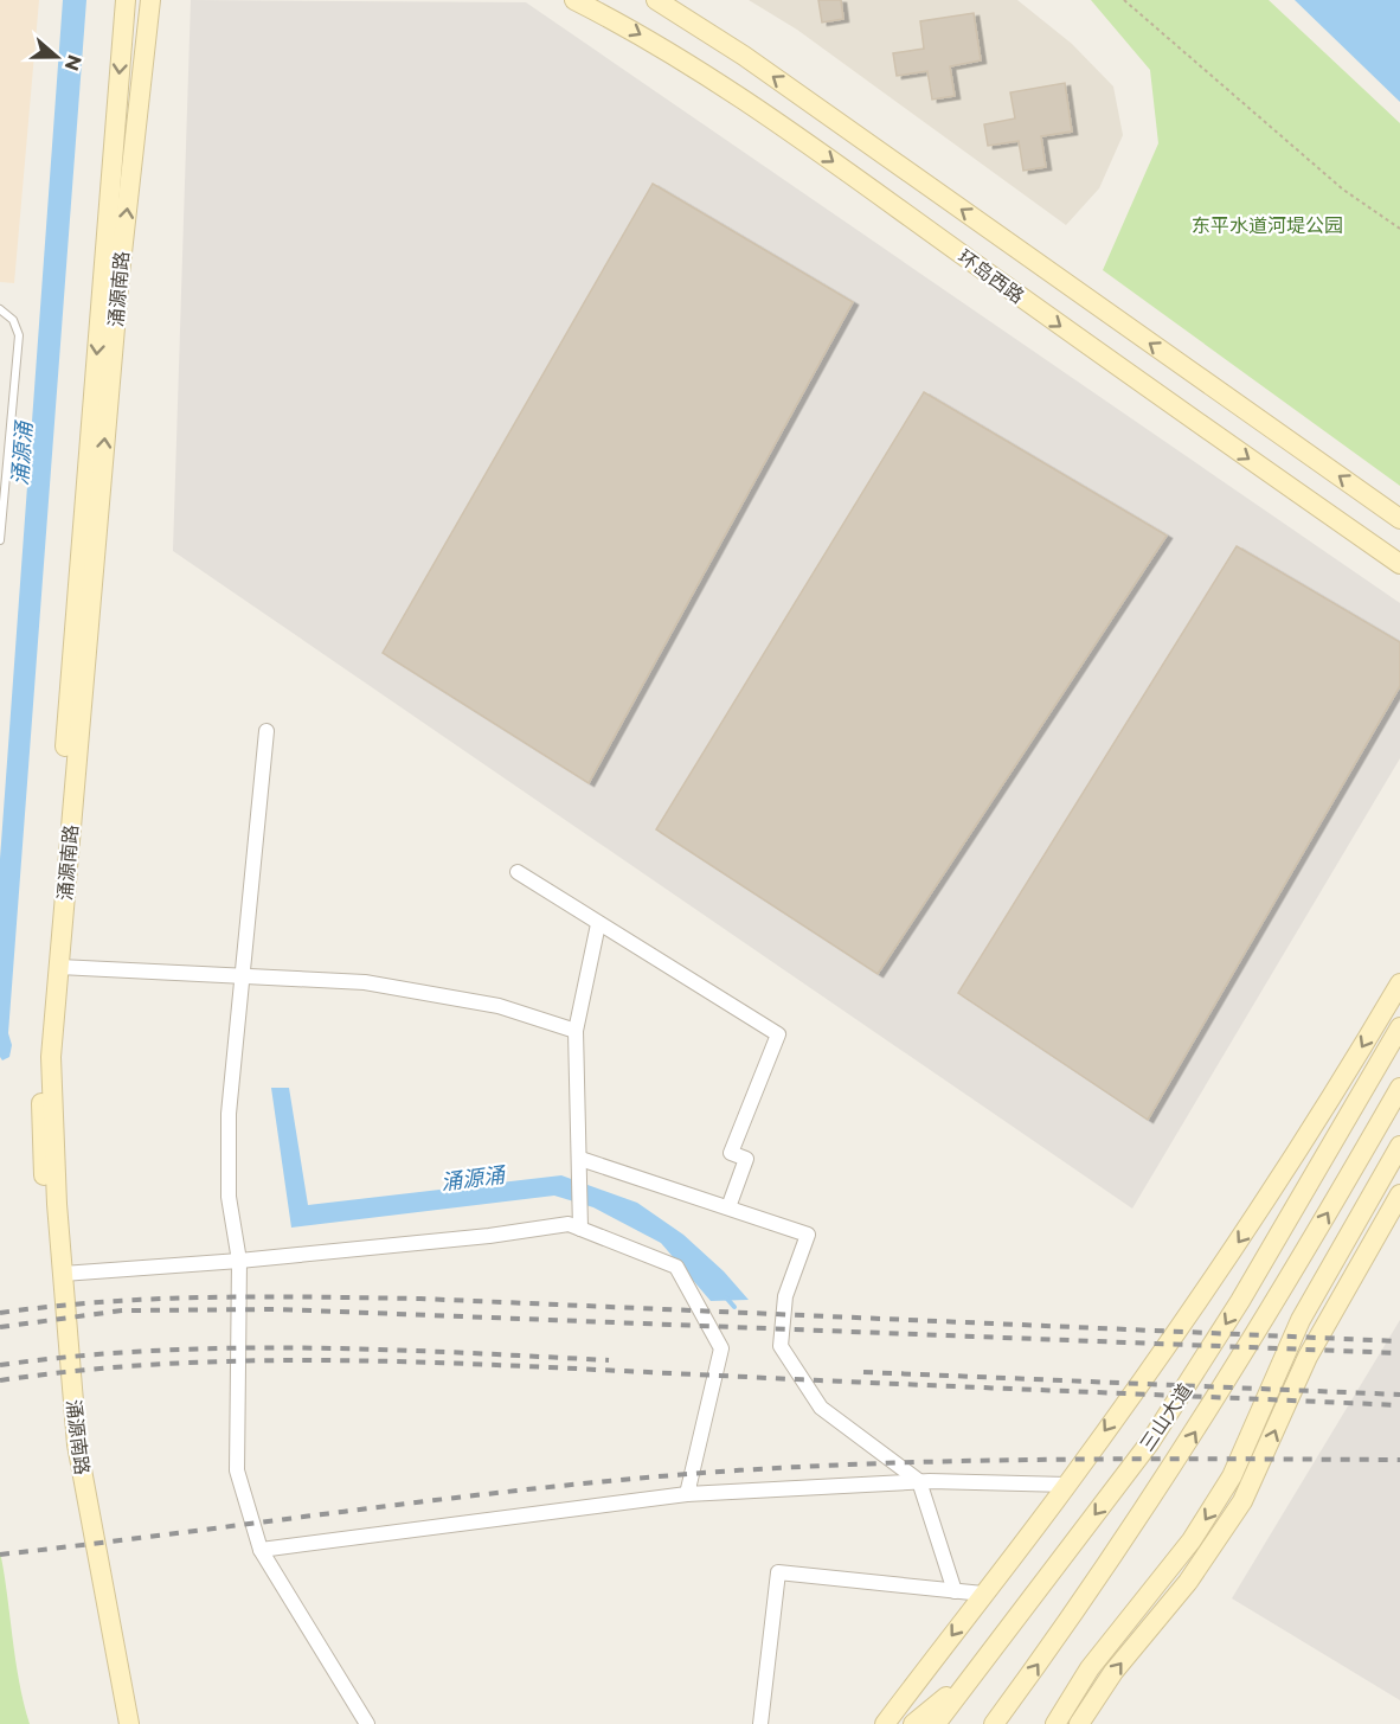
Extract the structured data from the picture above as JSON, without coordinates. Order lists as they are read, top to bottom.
{
  "streets": {
    "main road": ["环岛西路", "涌源南路", "三山大道"]
  },
  "water": ["涌源涌"],
  "parks": ["东平水道河堤公园"],
  "north": "right"
}
